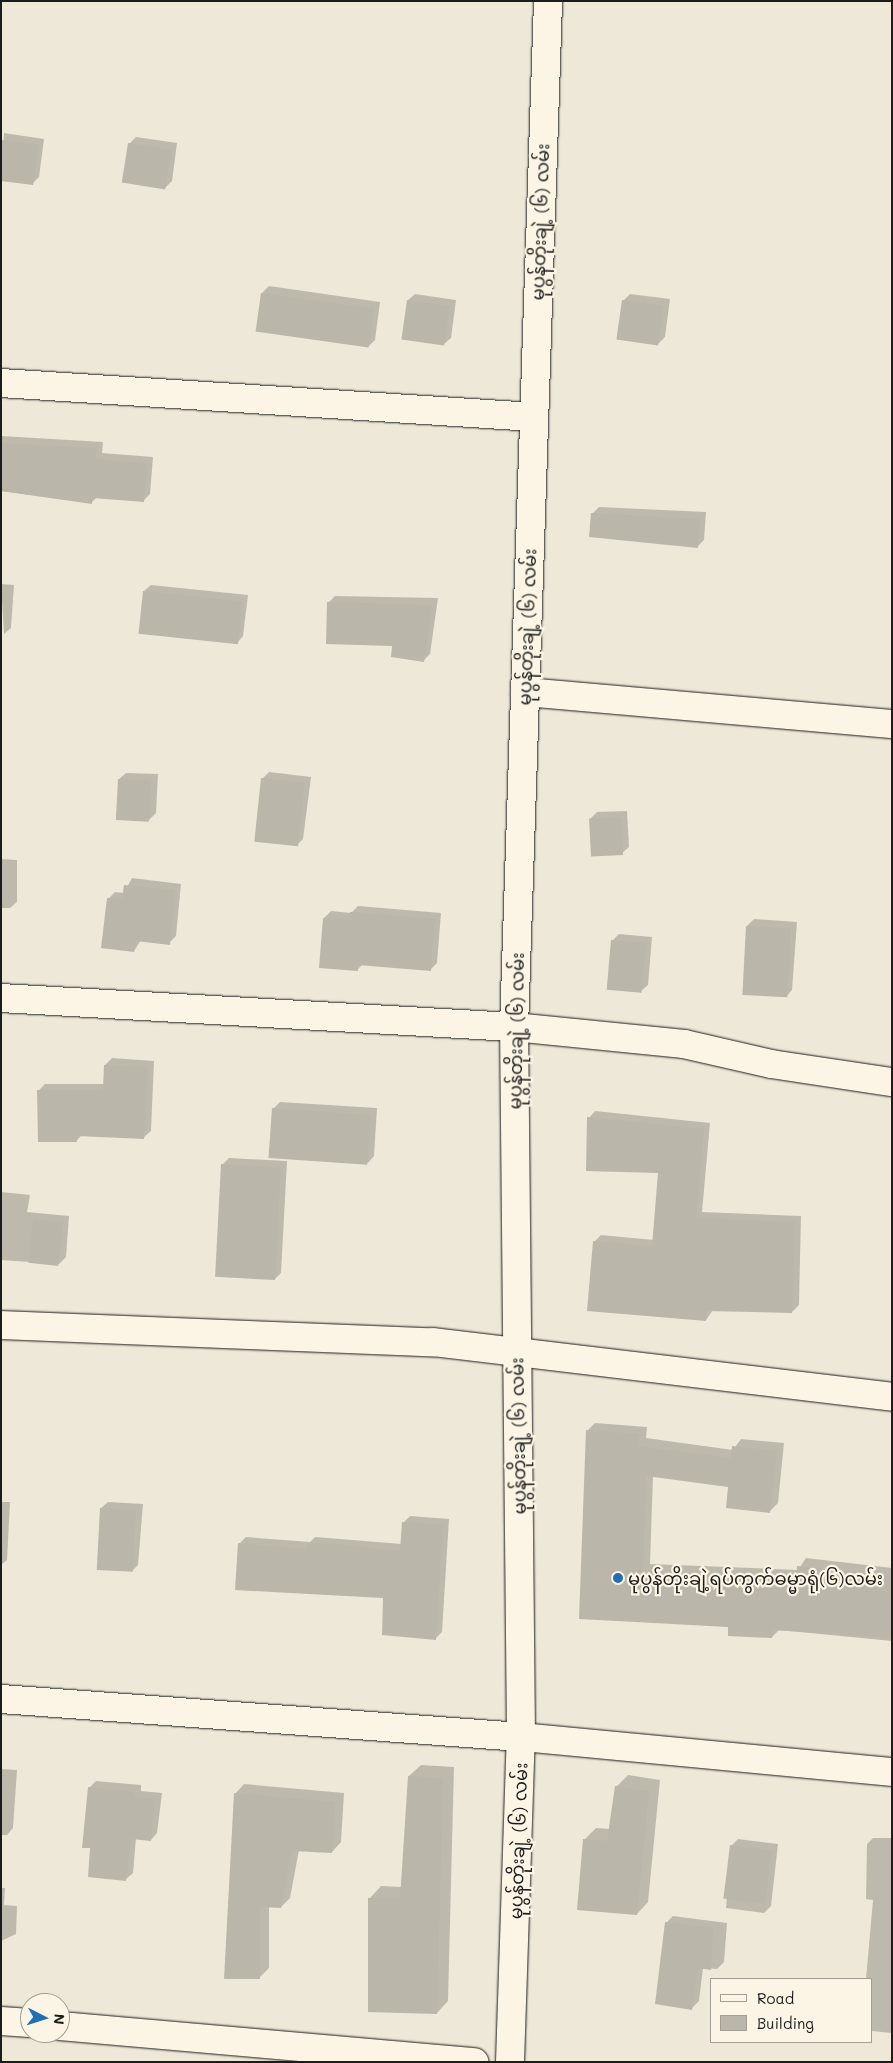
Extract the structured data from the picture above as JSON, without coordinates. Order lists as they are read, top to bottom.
{
  "streets": {
    "street": ["မုပွန်တိုးချဲ့ (၆) လမ်း"]
  },
  "places": ["မုပွန်တိုးချဲ့ရပ်ကွက်ဓမ္မာရုံ(၆)လမ်း"],
  "legend": ["Road", "Building"],
  "north": "right"
}
